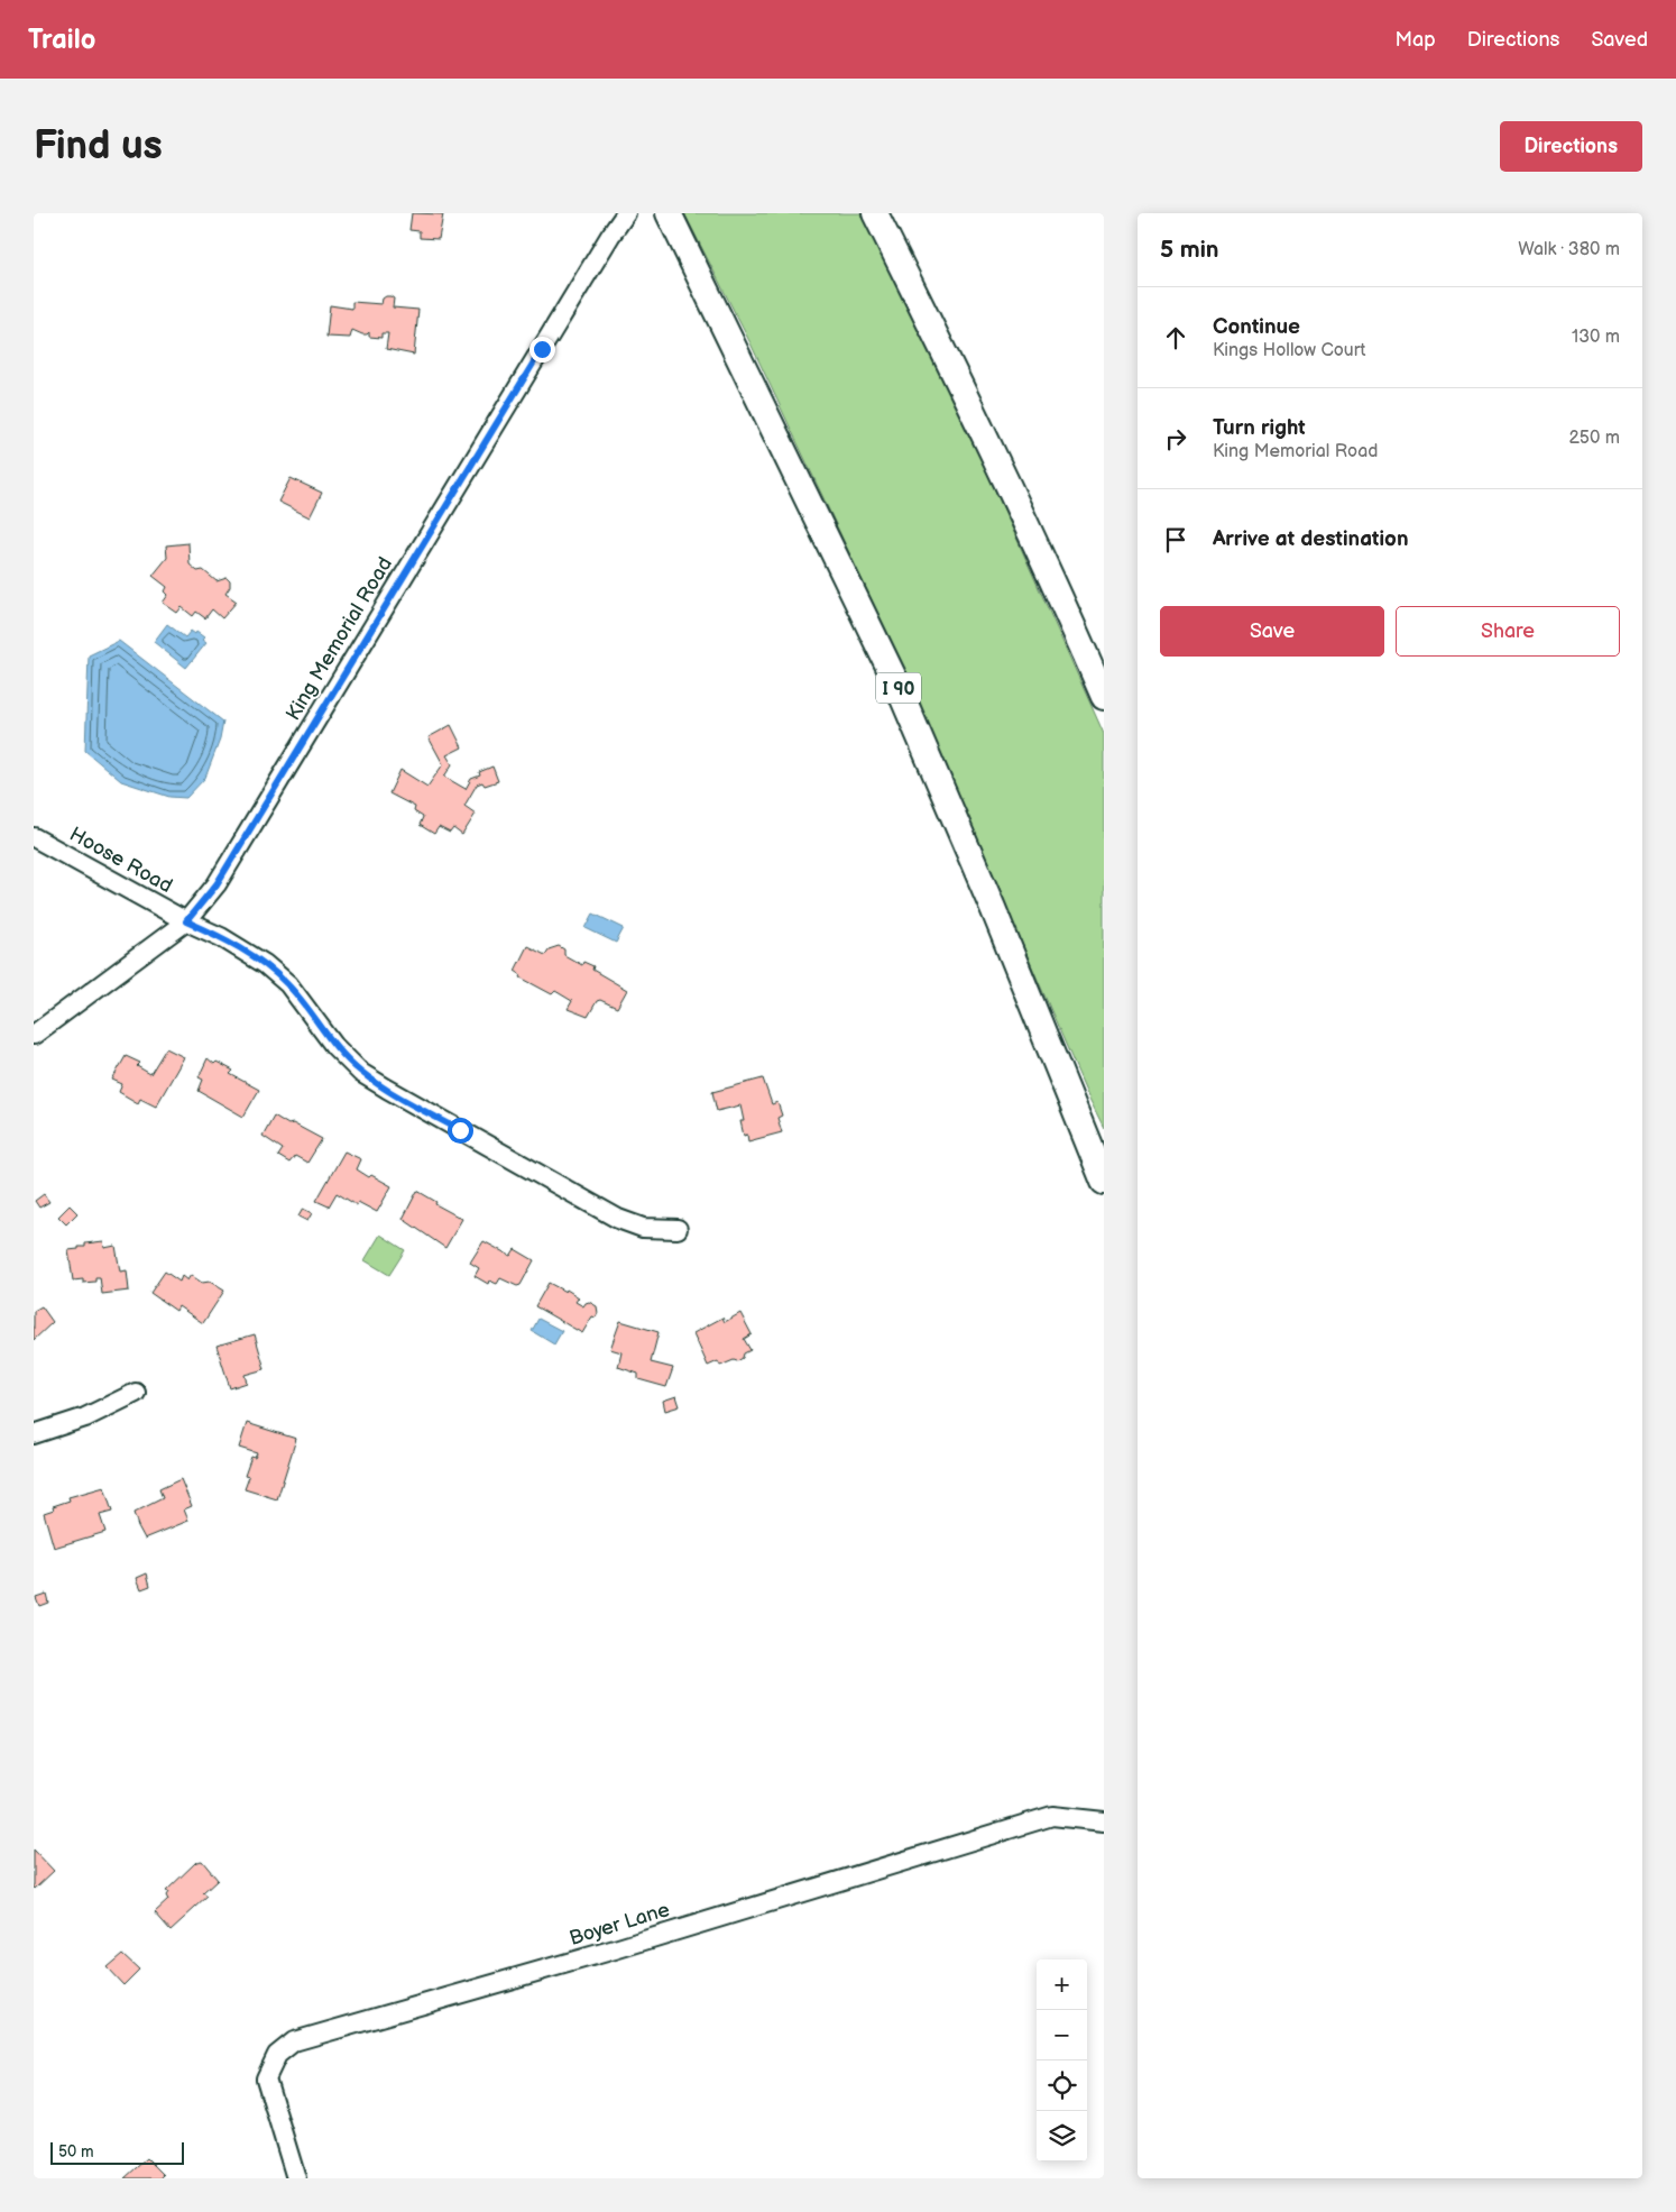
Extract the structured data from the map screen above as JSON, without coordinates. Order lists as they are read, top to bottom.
{
  "streets": {
    "highway": ["I 90"],
    "street": ["King Memorial Road", "Hoose Road", "Boyer Lane"]
  },
  "crossings": [
    ["King Memorial Road", "Hoose Road"]
  ],
  "scale_bar": "50 m",
  "page": {
    "header": "Trailo",
    "nav": ["Map", "Directions", "Saved"],
    "buttons": [
      "Directions",
      ["Save", "Share"]
    ],
    "title": "Find us",
    "heading": ["5 min", "Walk · 380 m"],
    "list": [
      ["Continue", "Kings Hollow Court", "130 m"],
      ["Turn right", "King Memorial Road", "250 m"],
      "Arrive at destination"
    ],
    "map_buttons": ["+", "−"],
    "scale": "50 m"
  }
}
